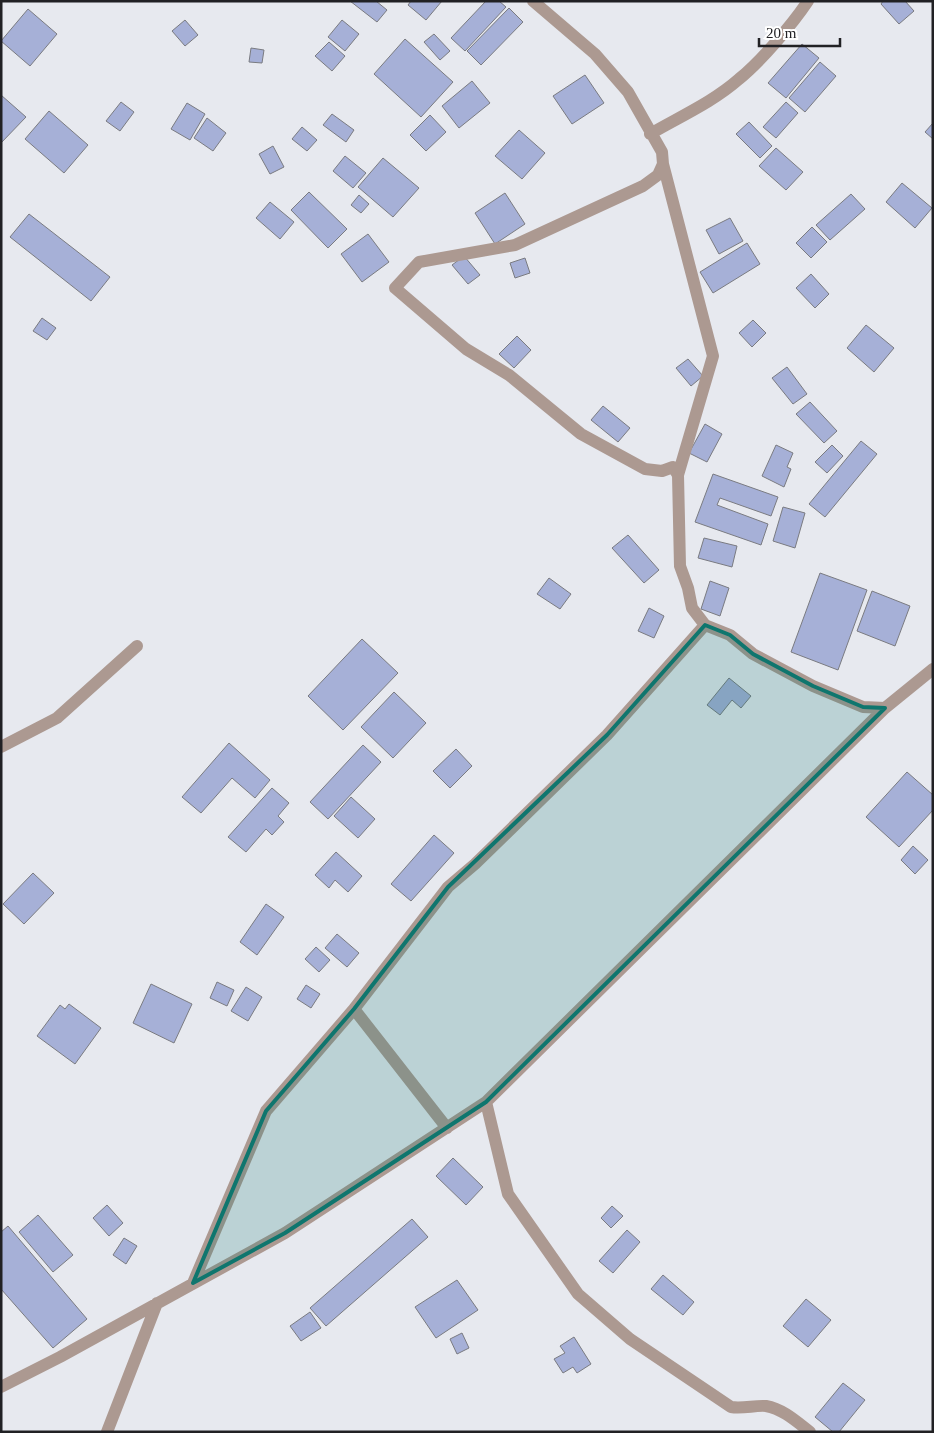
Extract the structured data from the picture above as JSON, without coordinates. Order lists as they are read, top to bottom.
{
  "scale_bar": "20 m"
}
